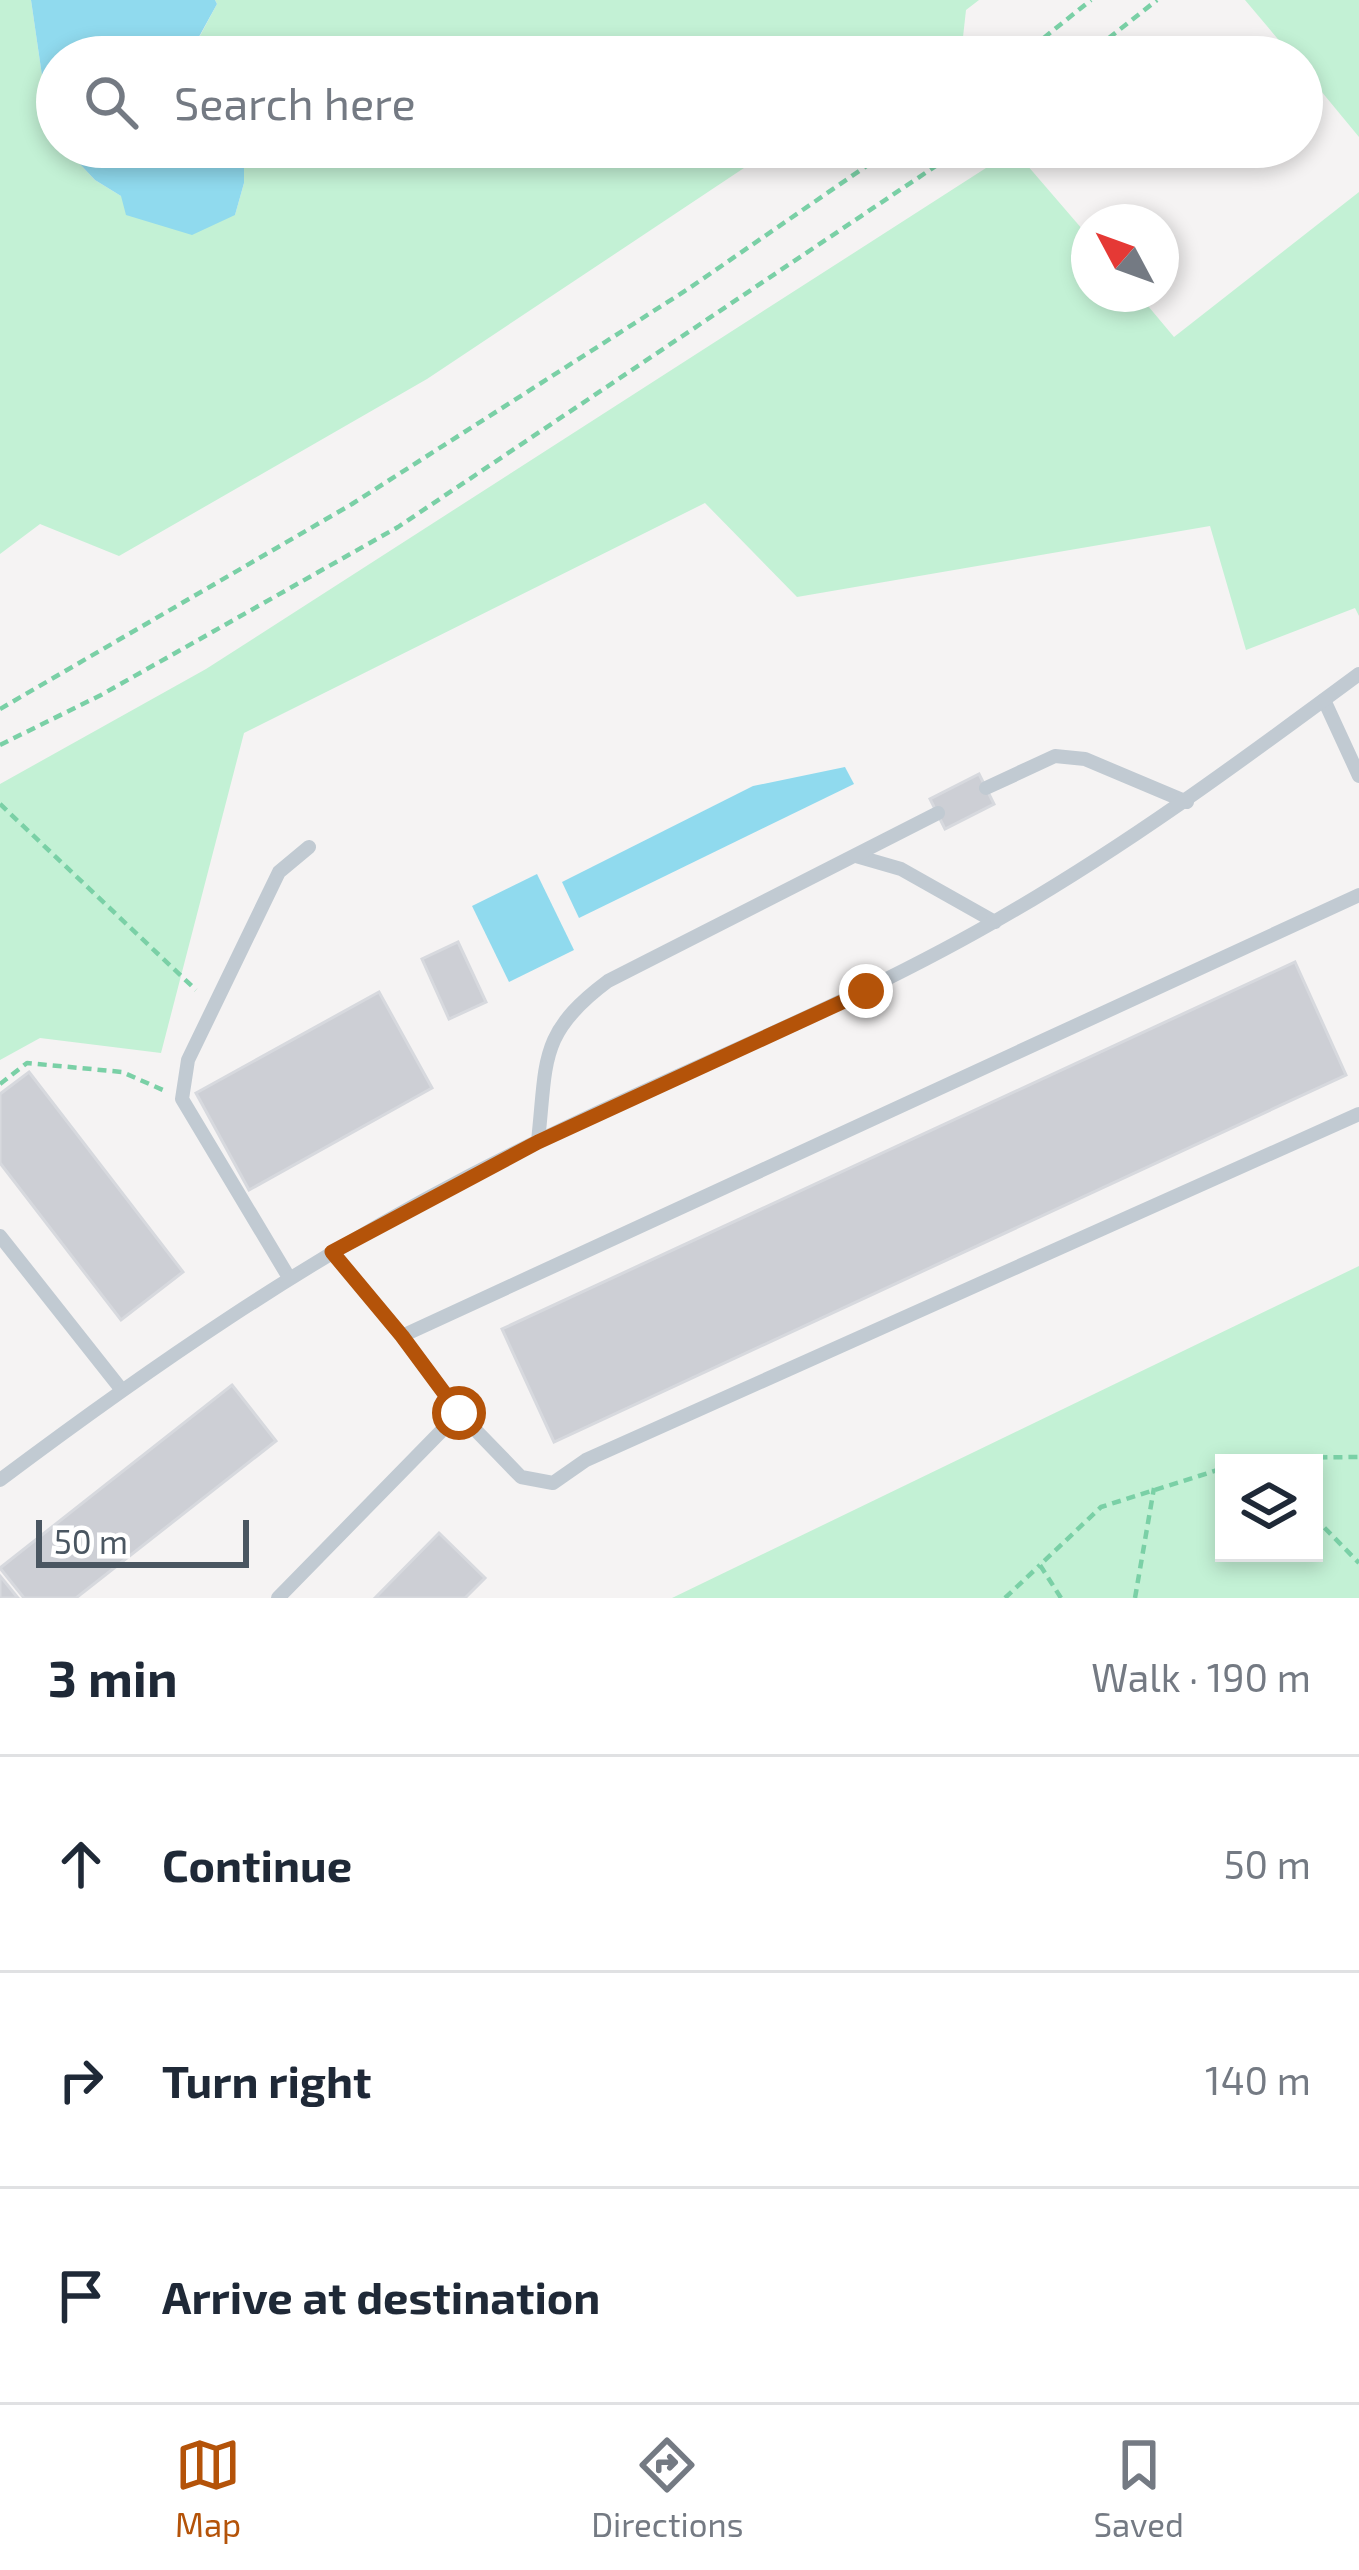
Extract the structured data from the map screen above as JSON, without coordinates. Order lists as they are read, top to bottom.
{
  "scale_bar": "50 m",
  "north": "top left",
  "page": {
    "search": "Search here",
    "scale": "50 m",
    "heading": ["3 min", "Walk · 190 m"],
    "list": [
      ["Continue", "50 m"],
      ["Turn right", "140 m"],
      "Arrive at destination"
    ],
    "nav": ["Map", "Directions", "Saved"]
  }
}
